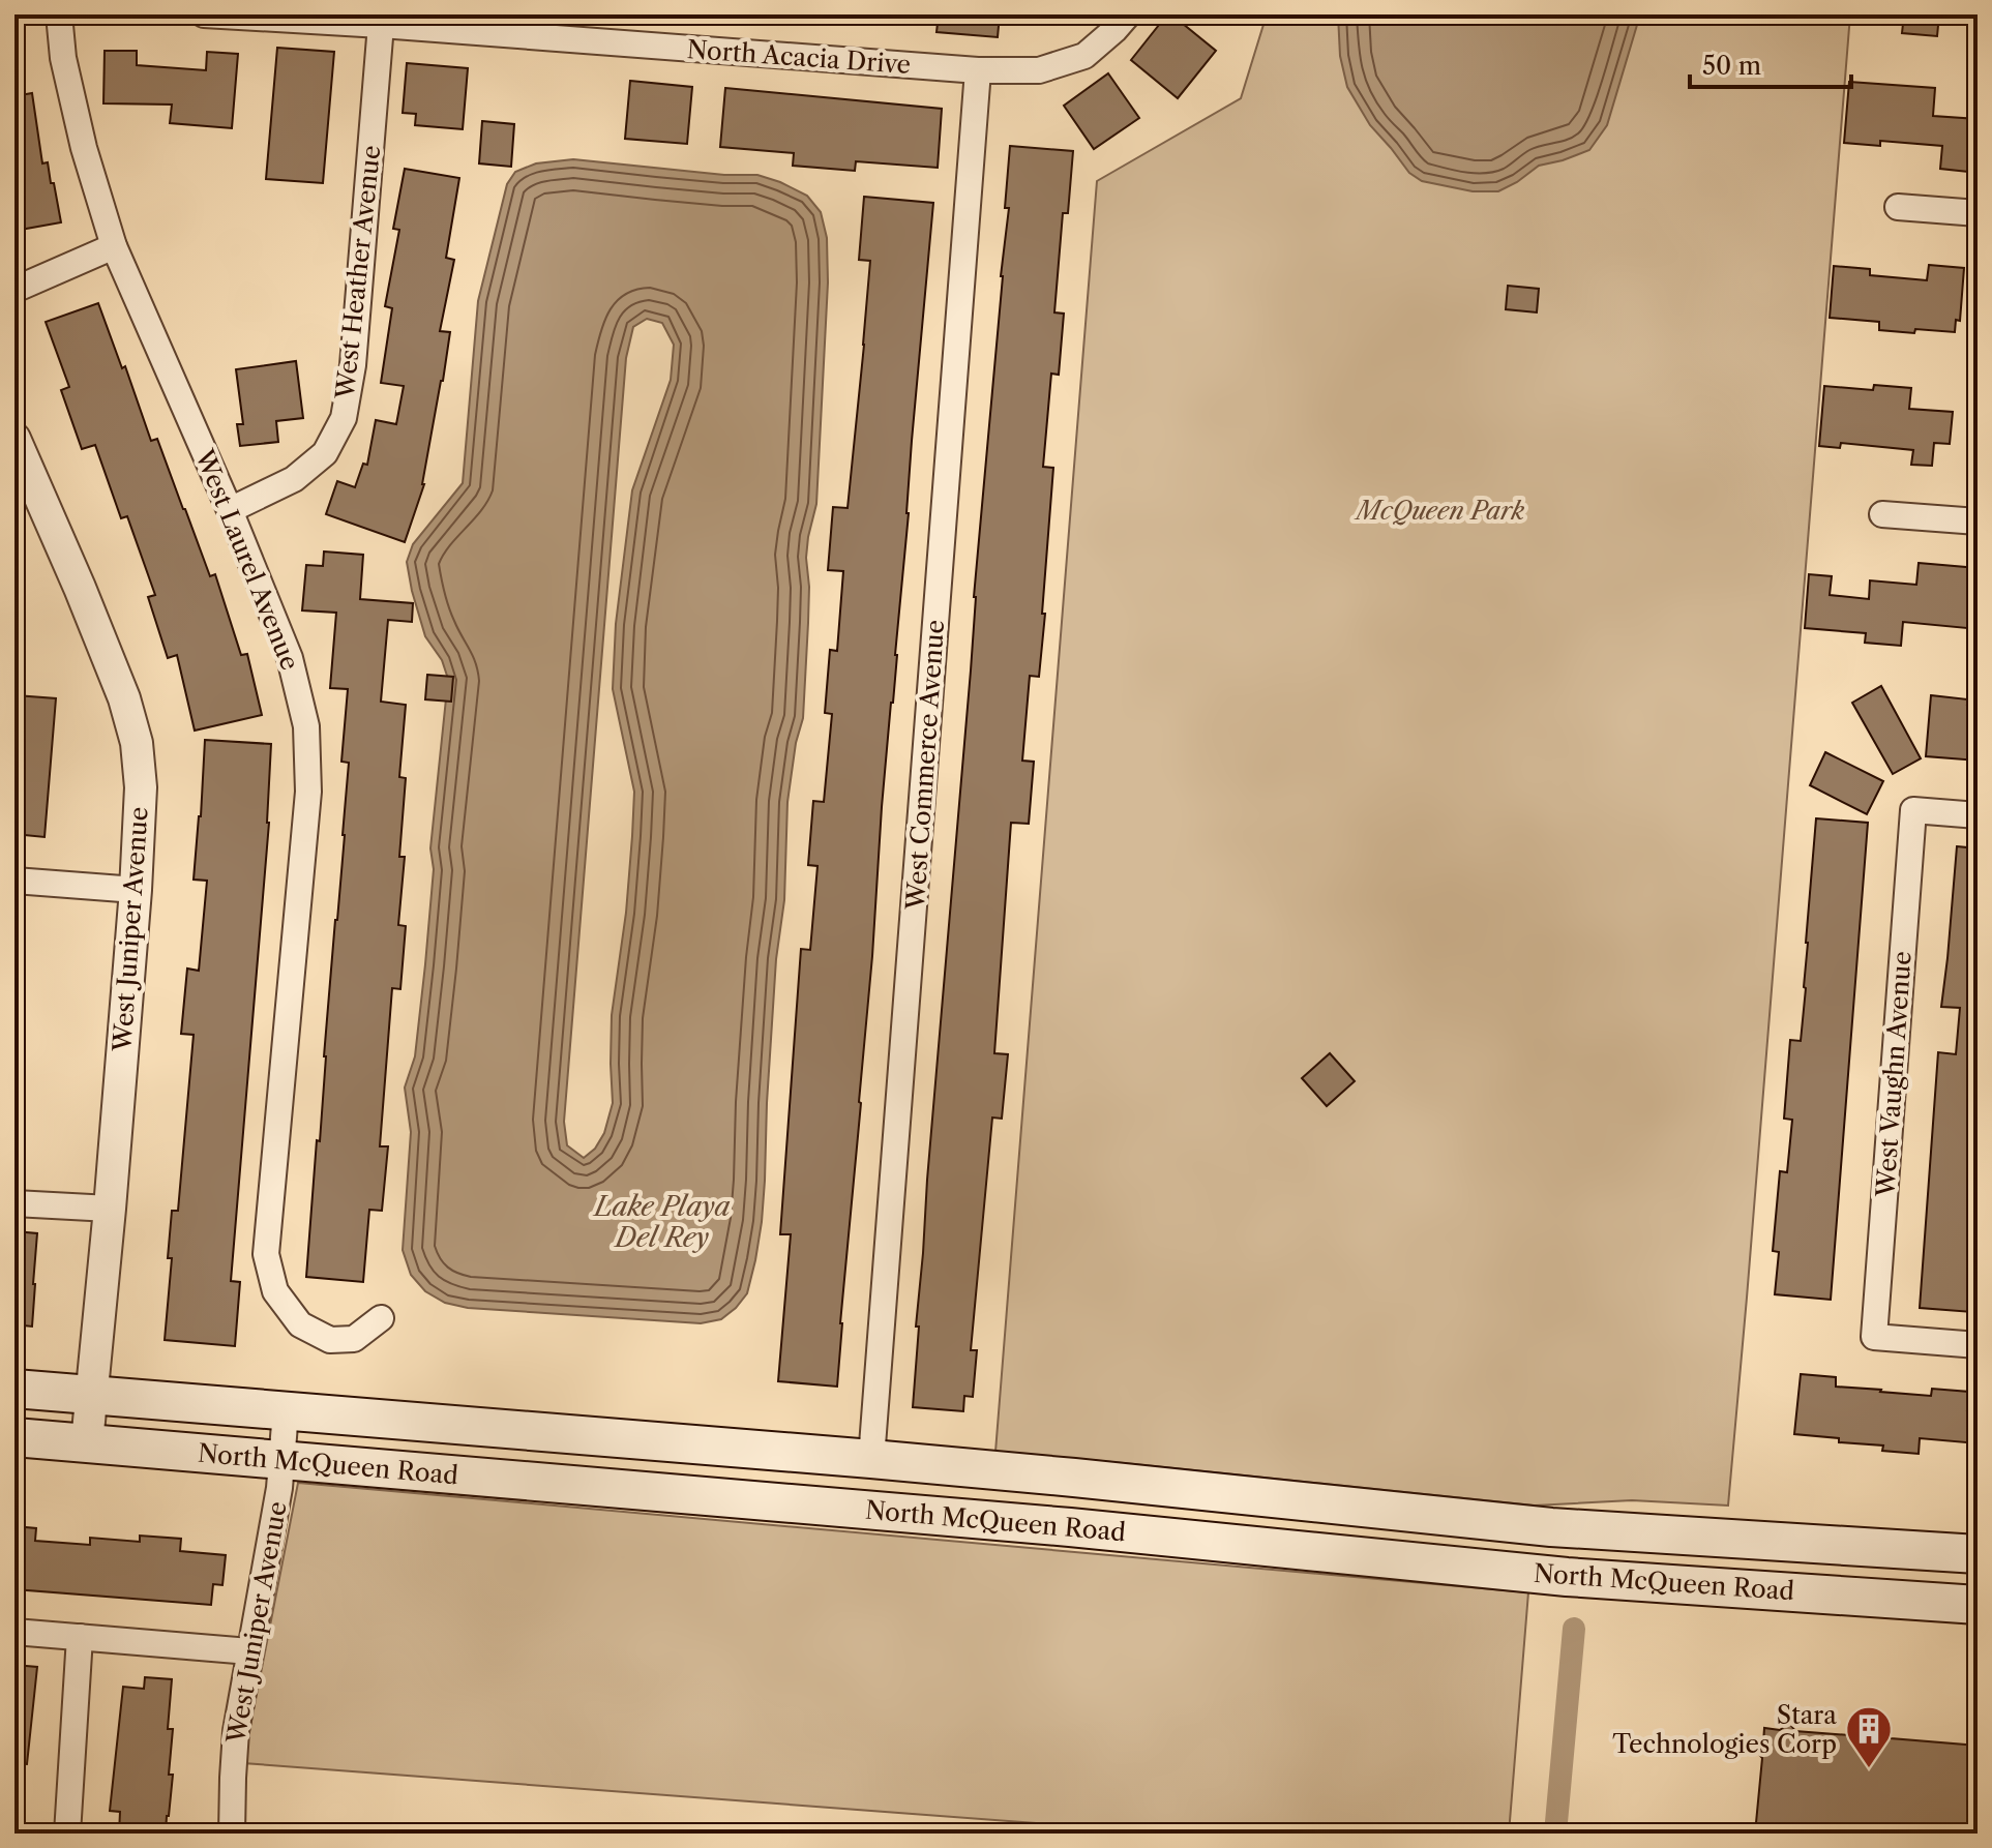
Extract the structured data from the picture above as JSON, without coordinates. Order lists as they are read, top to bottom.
{
  "streets": {
    "main road": ["North McQueen Road"],
    "street": [
      "North Acacia Drive",
      "West Heather Avenue",
      "West Laurel Avenue",
      "West Commerce Avenue",
      "West Juniper Avenue",
      "West Vaughn Avenue"
    ]
  },
  "crossings": [
    ["North Acacia Drive", "West Heather Avenue"],
    ["North Acacia Drive", "West Commerce Avenue"],
    ["West Heather Avenue", "West Laurel Avenue"],
    ["West Commerce Avenue", "North McQueen Road"],
    ["West Juniper Avenue", "North McQueen Road"]
  ],
  "water": ["Lake Playa Del Rey"],
  "parks": ["McQueen Park"],
  "places": {
    "building": ["Stara Technologies Corp"]
  },
  "scale_bar": "50 m"
}
